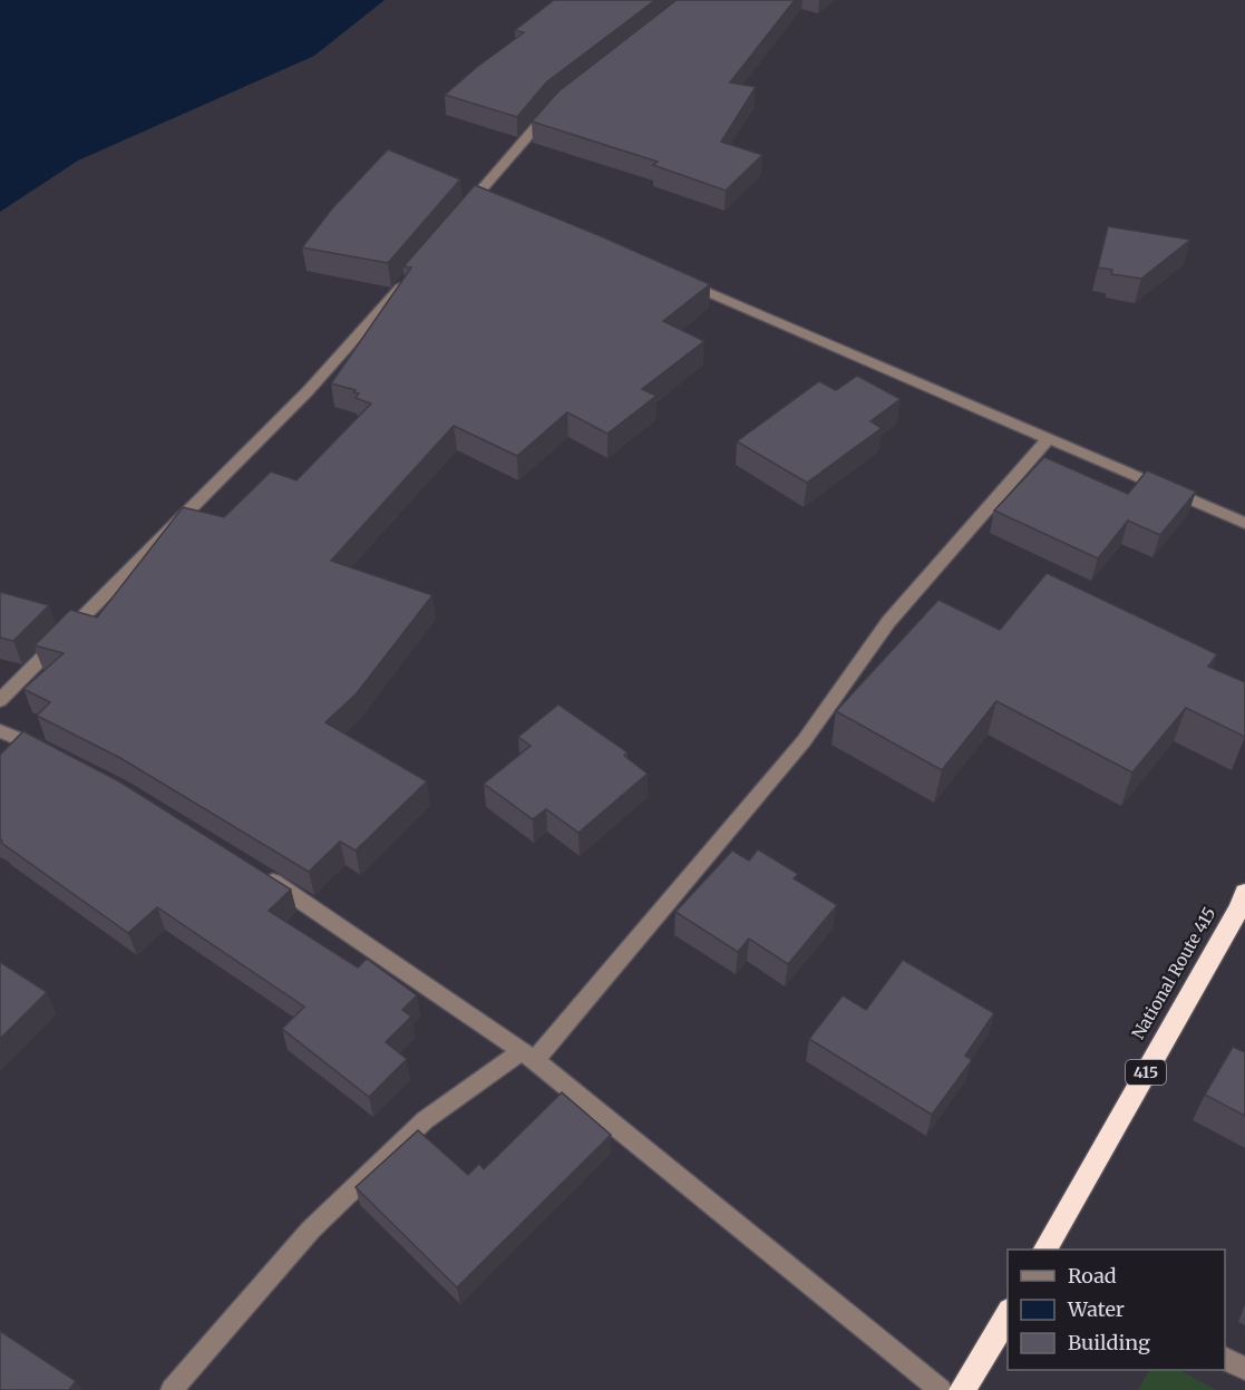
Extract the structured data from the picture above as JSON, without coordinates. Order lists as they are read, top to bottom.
{
  "streets": {
    "highway": ["National Route 415", "415"]
  },
  "legend": ["Road", "Water", "Building"]
}
